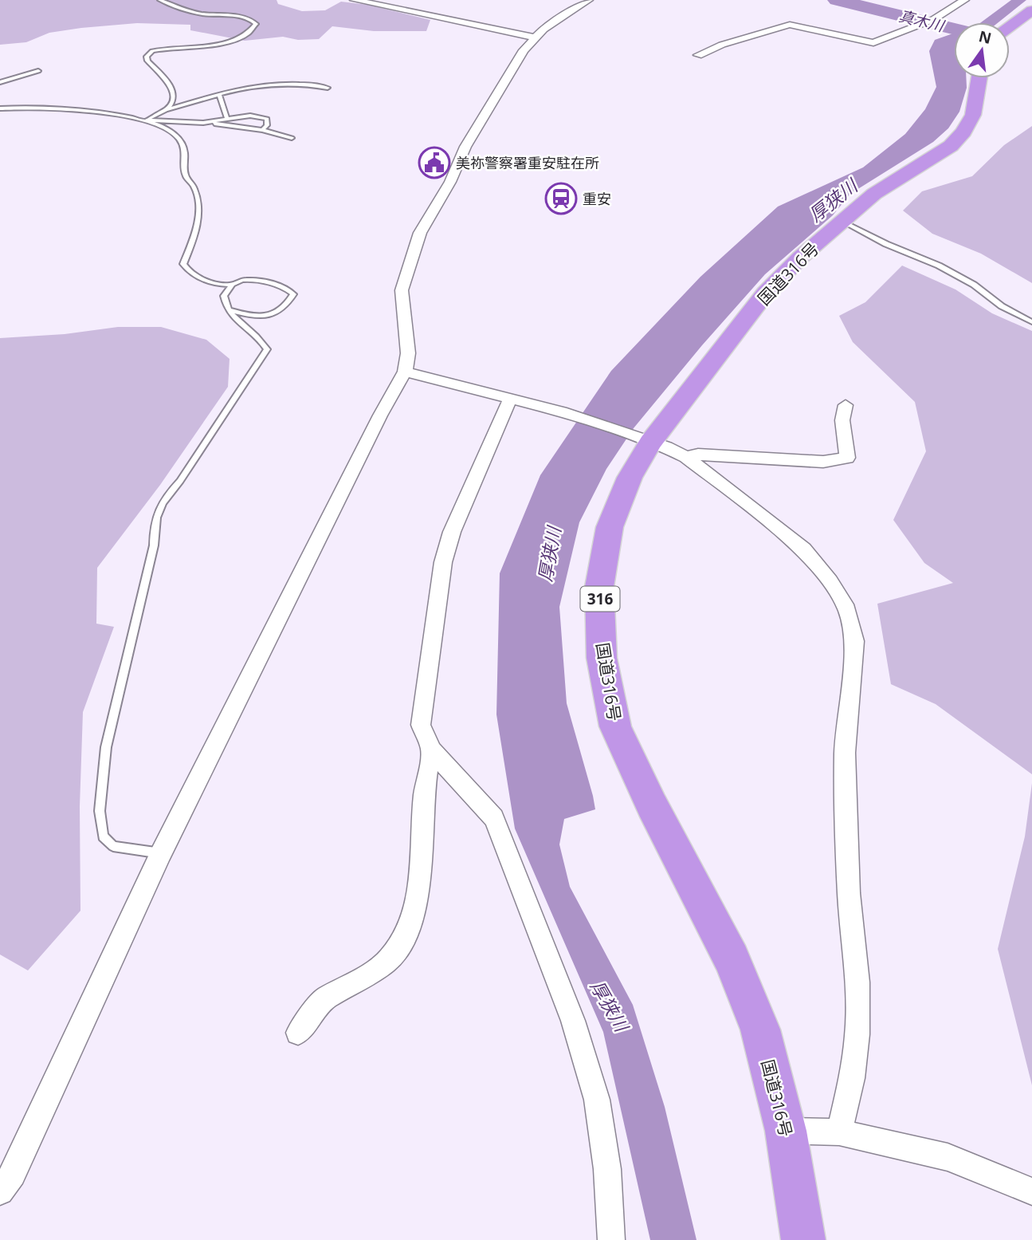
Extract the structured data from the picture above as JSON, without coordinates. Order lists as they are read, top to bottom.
{
  "streets": {
    "highway": ["国道316号", "316"]
  },
  "water": ["真木川", "厚狭川"],
  "places": {
    "public building": ["美祢警察署重安駐在所"],
    "station": ["重安"]
  },
  "north": "top"
}
